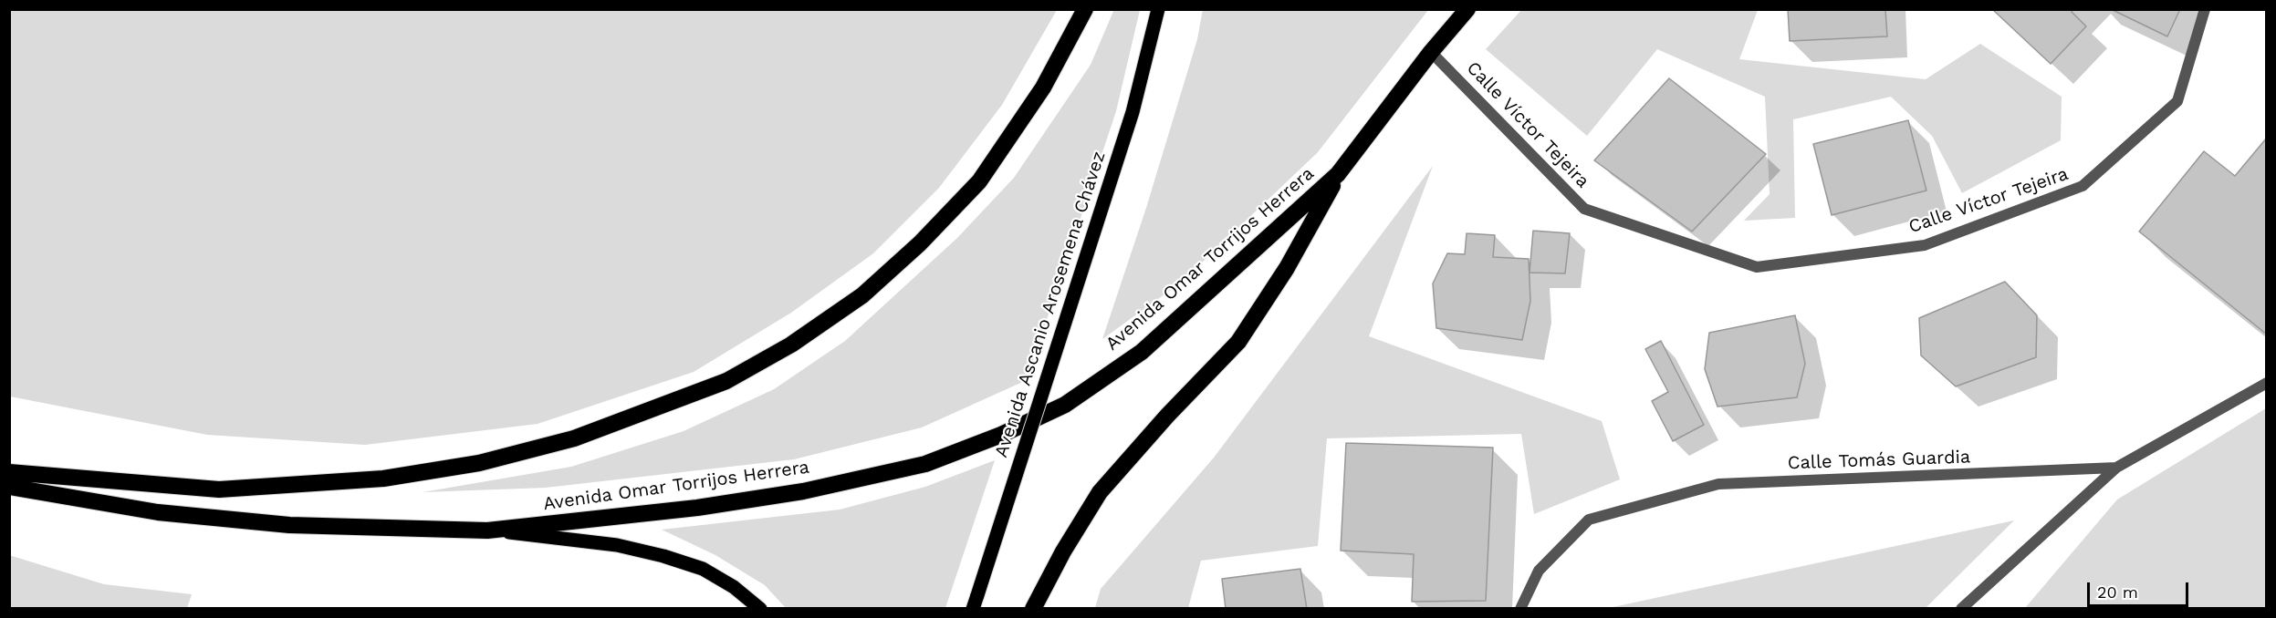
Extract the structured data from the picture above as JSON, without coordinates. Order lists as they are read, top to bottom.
{
  "streets": {
    "highway": ["Avenida Omar Torrijos Herrera"],
    "main road": ["Avenida Ascanio Arosemena Chávez"],
    "street": ["Calle Víctor Tejeira", "Calle Tomás Guardia"]
  },
  "crossings": [
    ["Calle Víctor Tejeira", "Avenida Omar Torrijos Herrera"]
  ],
  "scale_bar": "20 m"
}
